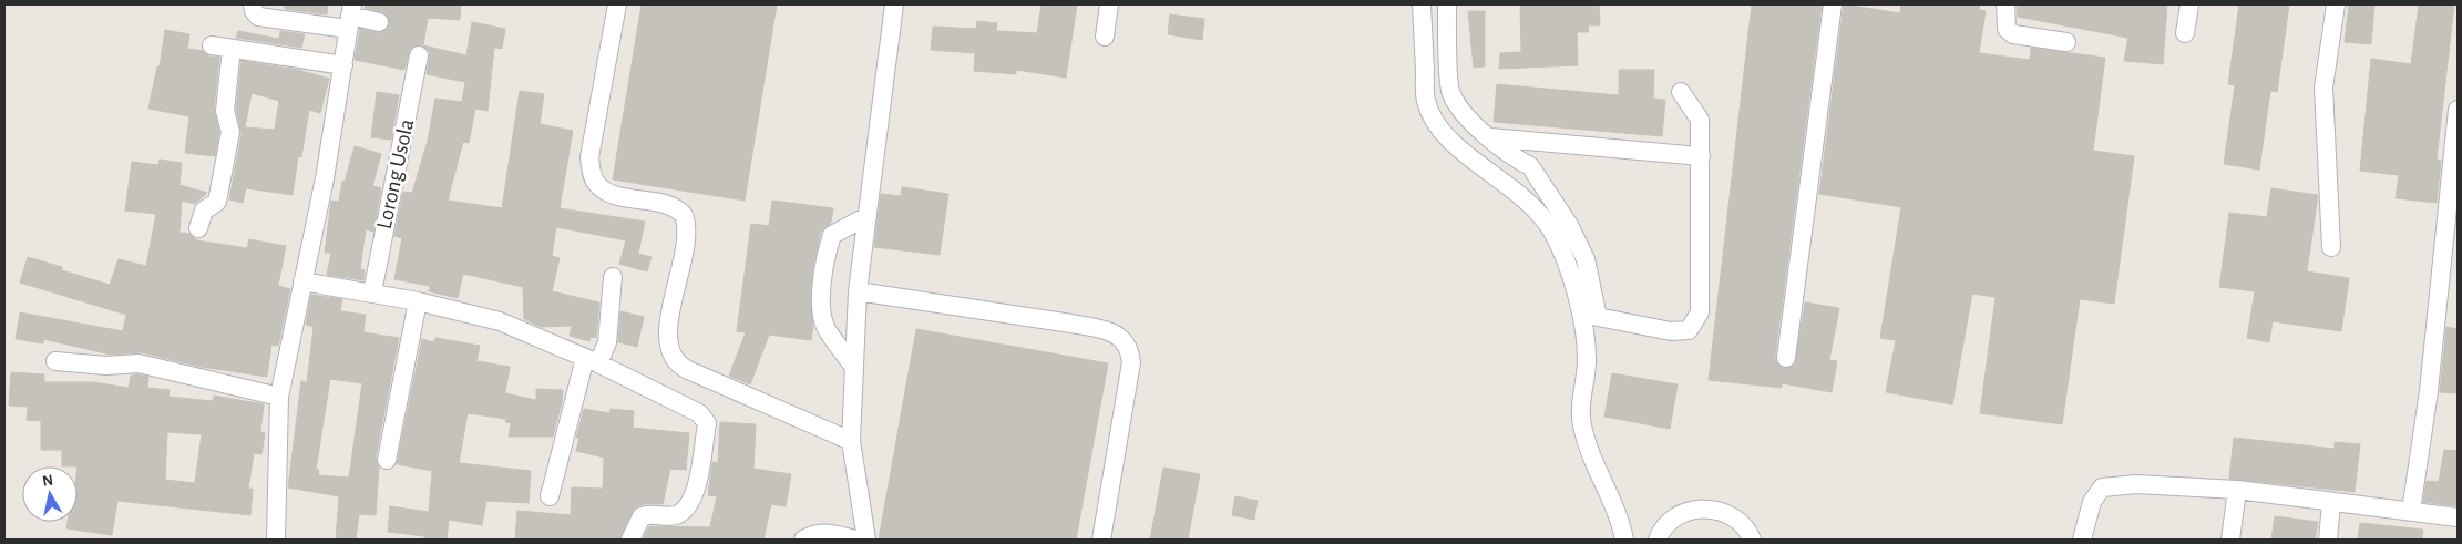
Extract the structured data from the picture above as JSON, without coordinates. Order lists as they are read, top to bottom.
{
  "streets": {
    "street": ["Lorong Usola"]
  },
  "north": "top"
}
